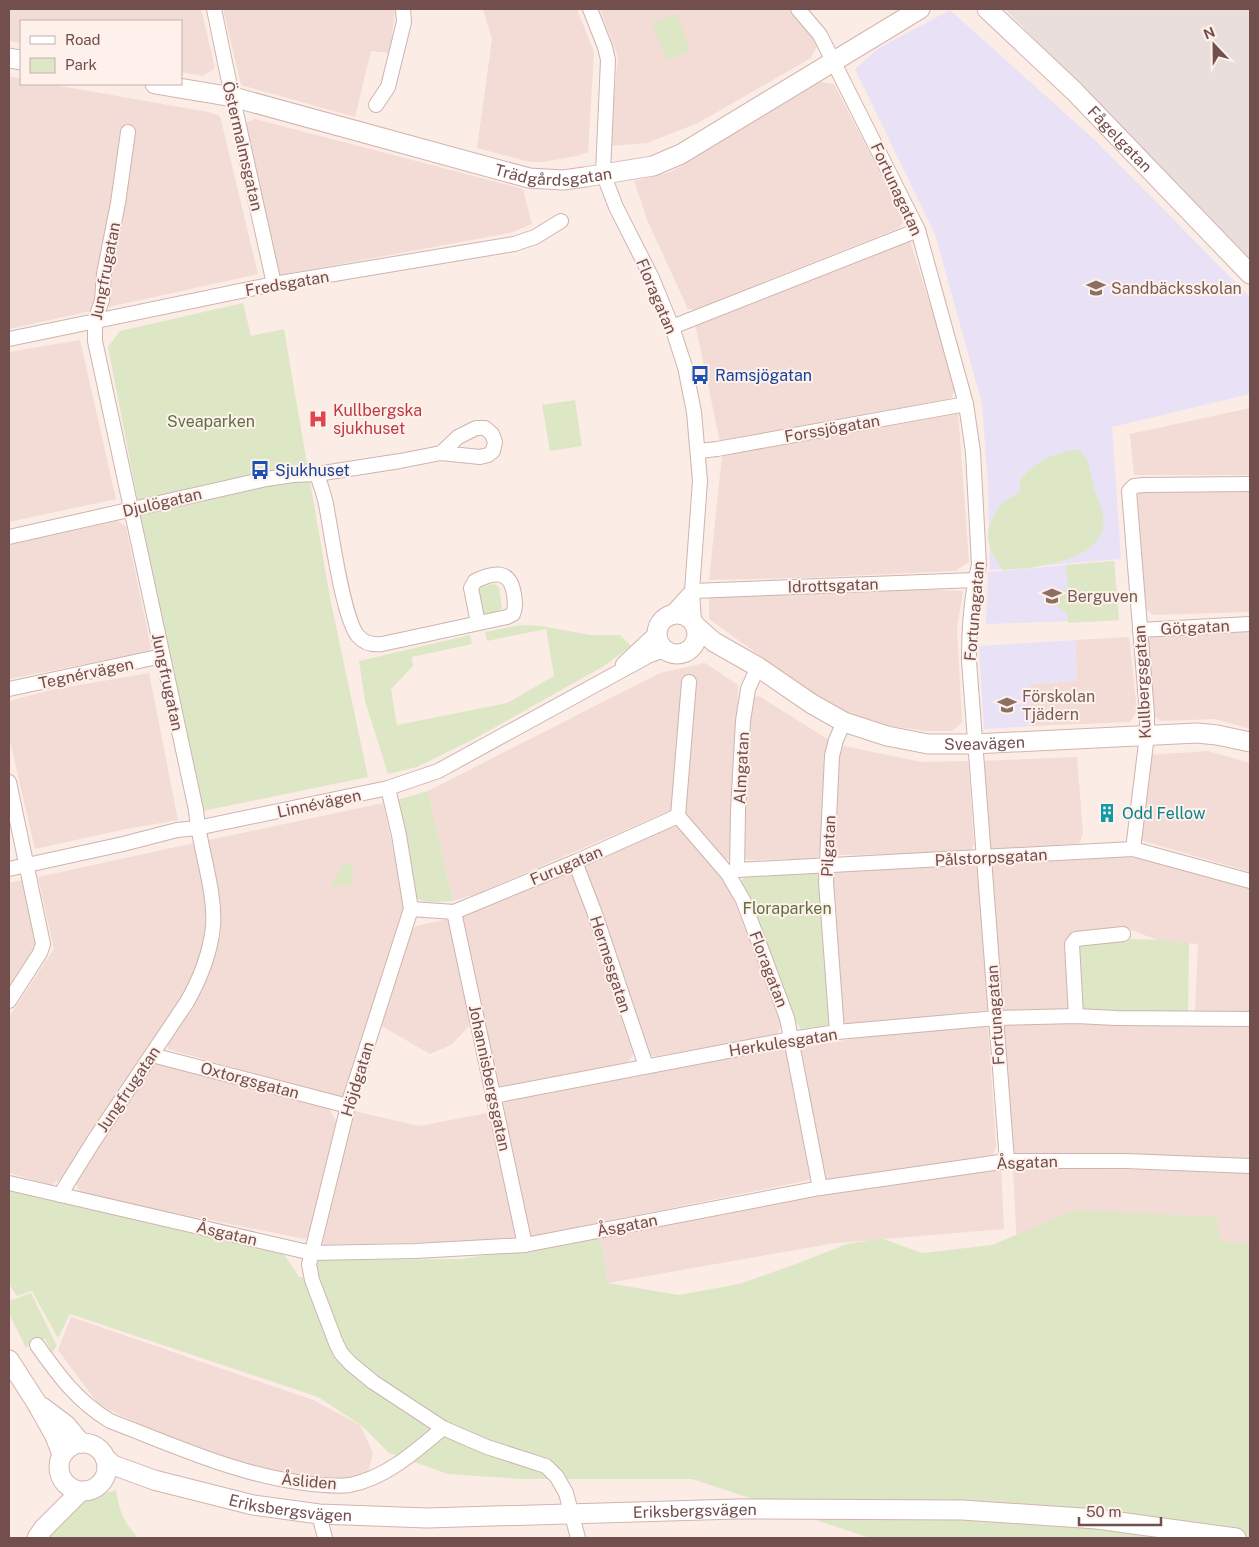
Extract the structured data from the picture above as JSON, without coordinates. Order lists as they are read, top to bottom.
{
  "streets": {
    "street": [
      "Fågelgatan",
      "Östermalmsgatan",
      "Trädgårdsgatan",
      "Fortunagatan",
      "Jungfrugatan",
      "Fredsgatan",
      "Floragatan",
      "Forssjögatan",
      "Djulögatan",
      "Idrottsgatan",
      "Götgatan",
      "Tegnérvägen",
      "Kullbergsgatan",
      "Sveavägen",
      "Almgatan",
      "Linnévägen",
      "Pilgatan",
      "Pålstorpsgatan",
      "Furugatan",
      "Hermesgatan",
      "Herkulesgatan",
      "Johannisbergsgatan",
      "Höjdgatan",
      "Oxtorgsgatan",
      "Åsgatan",
      "Åsliden",
      "Eriksbergsvägen"
    ]
  },
  "crossings": [
    ["Östermalmsgatan", "Trädgårdsgatan"],
    ["Östermalmsgatan", "Fredsgatan"],
    ["Trädgårdsgatan", "Fortunagatan"],
    ["Trädgårdsgatan", "Floragatan"],
    ["Fortunagatan", "Forssjögatan"],
    ["Fortunagatan", "Idrottsgatan"],
    ["Fortunagatan", "Sveavägen"],
    ["Fortunagatan", "Pålstorpsgatan"],
    ["Fortunagatan", "Herkulesgatan"],
    ["Fortunagatan", "Åsgatan"],
    ["Jungfrugatan", "Fredsgatan"],
    ["Jungfrugatan", "Djulögatan"],
    ["Jungfrugatan", "Tegnérvägen"],
    ["Jungfrugatan", "Linnévägen"],
    ["Jungfrugatan", "Oxtorgsgatan"],
    ["Jungfrugatan", "Åsgatan"],
    ["Floragatan", "Forssjögatan"],
    ["Floragatan", "Idrottsgatan"],
    ["Floragatan", "Sveavägen"],
    ["Floragatan", "Almgatan"],
    ["Floragatan", "Linnévägen"],
    ["Floragatan", "Pålstorpsgatan"],
    ["Floragatan", "Furugatan"],
    ["Floragatan", "Herkulesgatan"],
    ["Floragatan", "Åsgatan"],
    ["Götgatan", "Kullbergsgatan"],
    ["Kullbergsgatan", "Sveavägen"],
    ["Kullbergsgatan", "Pålstorpsgatan"],
    ["Sveavägen", "Almgatan"],
    ["Sveavägen", "Linnévägen"],
    ["Sveavägen", "Pilgatan"],
    ["Almgatan", "Pålstorpsgatan"],
    ["Linnévägen", "Höjdgatan"],
    ["Pilgatan", "Pålstorpsgatan"],
    ["Pilgatan", "Herkulesgatan"],
    ["Furugatan", "Hermesgatan"],
    ["Furugatan", "Johannisbergsgatan"],
    ["Hermesgatan", "Herkulesgatan"],
    ["Herkulesgatan", "Johannisbergsgatan"],
    ["Johannisbergsgatan", "Åsgatan"],
    ["Höjdgatan", "Oxtorgsgatan"],
    ["Höjdgatan", "Åsgatan"],
    ["Höjdgatan", "Åsliden"]
  ],
  "parks": ["Sveaparken", "Floraparken"],
  "places": {
    "school or university": ["Sandbäcksskolan", "Berguven", "Förskolan Tjädern"],
    "bus stop": ["Ramsjögatan", "Sjukhuset"],
    "hospital": ["Kullbergska sjukhuset"],
    "building": ["Odd Fellow"]
  },
  "legend": ["Road", "Park"],
  "scale_bar": "50 m",
  "north": "top"
}
